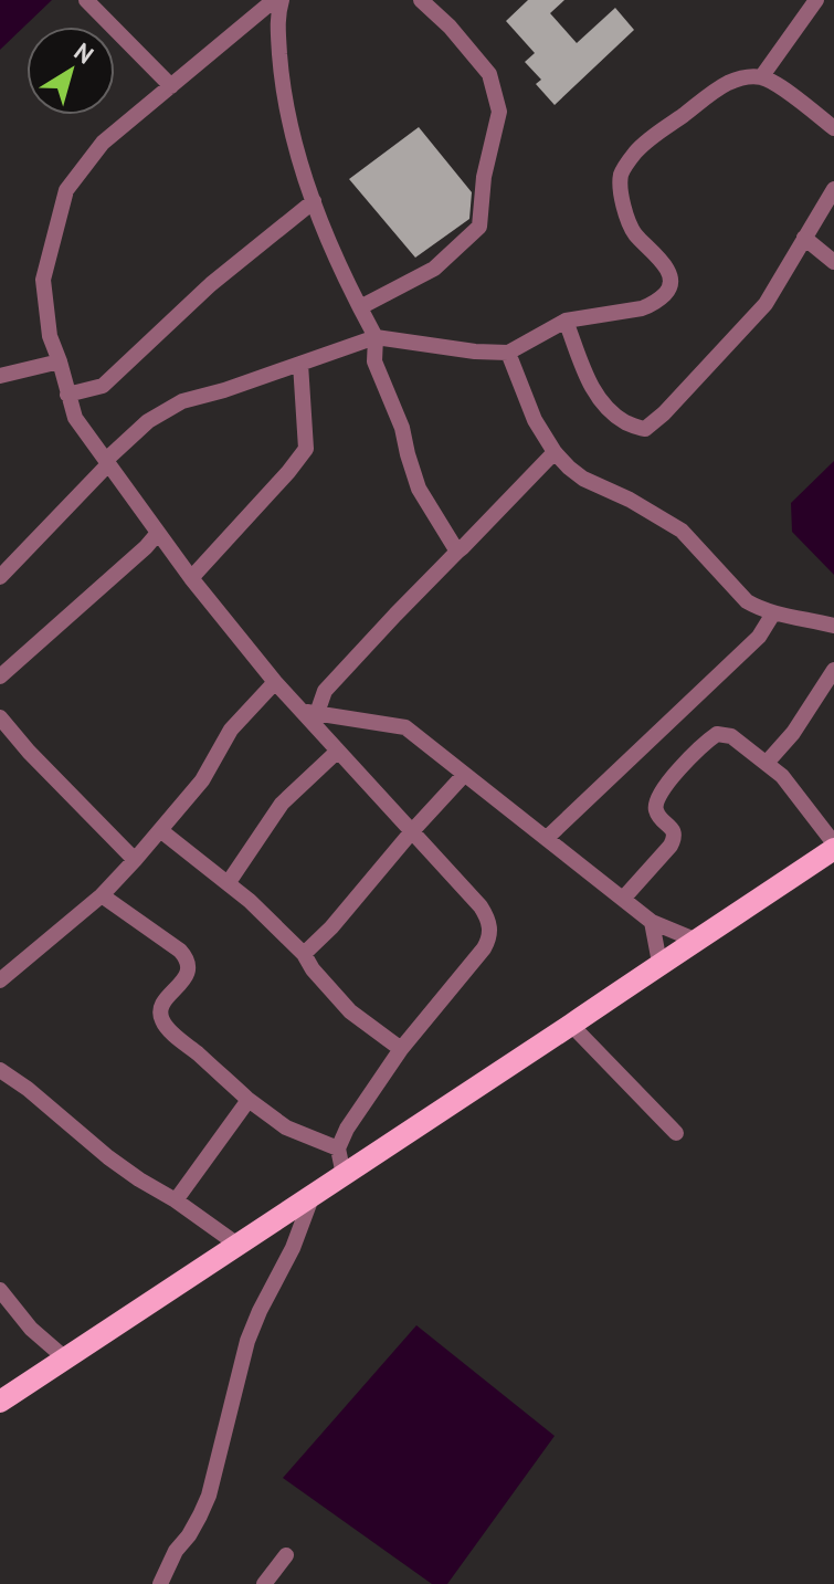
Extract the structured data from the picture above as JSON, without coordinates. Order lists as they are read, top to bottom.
{
  "north": "top right"
}
